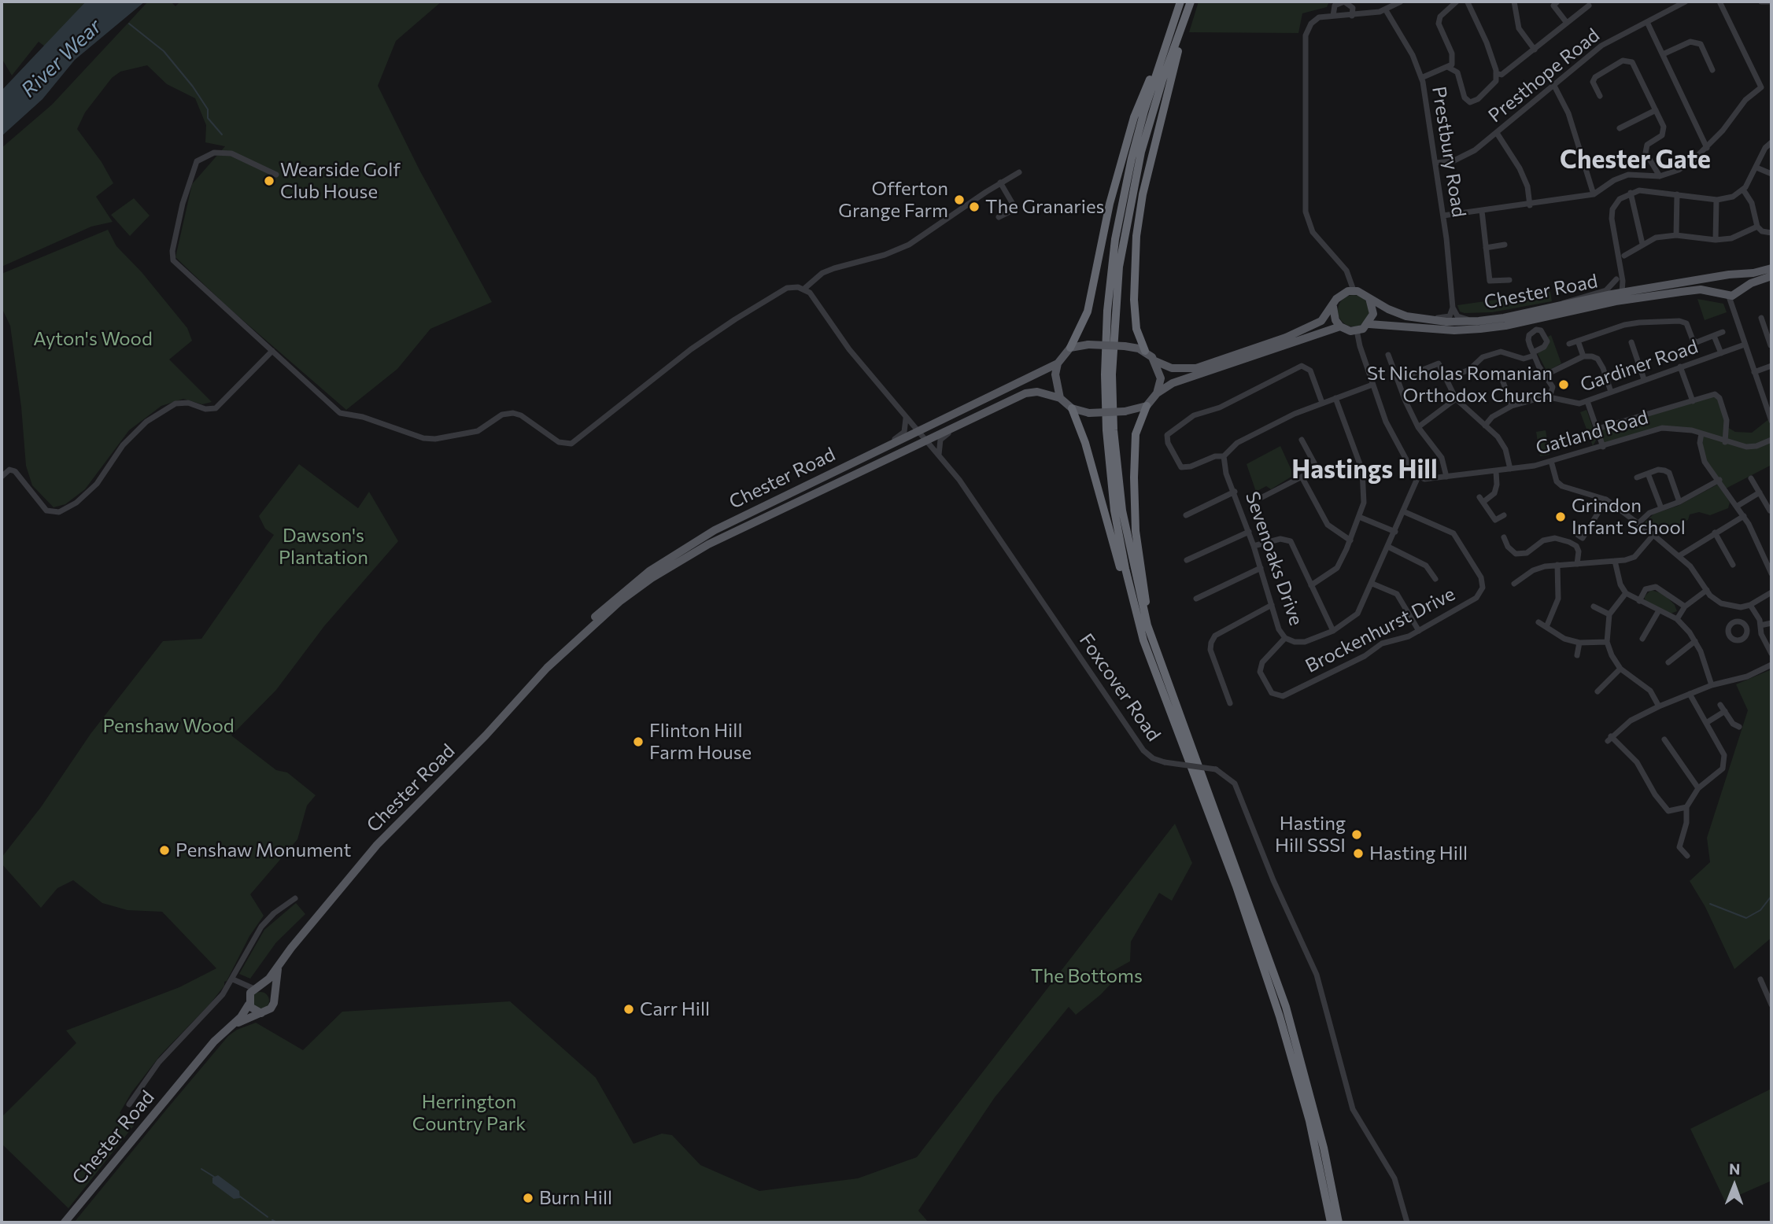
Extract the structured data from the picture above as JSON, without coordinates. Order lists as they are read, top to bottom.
{
  "streets": {
    "main road": ["Chester Road"],
    "street": [
      "Presthope Road",
      "Prestbury Road",
      "Gardiner Road",
      "Gatland Road",
      "Sevenoaks Drive",
      "Brockenhurst Drive",
      "Foxcover Road"
    ]
  },
  "crossings": [
    ["Presthope Road", "Prestbury Road"],
    ["Chester Road", "Foxcover Road"],
    ["Gatland Road", "Sevenoaks Drive"],
    ["Sevenoaks Drive", "Brockenhurst Drive"]
  ],
  "districts": ["Chester Gate", "Hastings Hill"],
  "water": ["River Wear"],
  "parks": [
    "Ayton's Wood",
    "Dawson's Plantation",
    "Penshaw Wood",
    "The Bottoms",
    "Herrington Country Park"
  ],
  "places": [
    "Wearside Golf Club House",
    "Offerton Grange Farm",
    "The Granaries",
    "St Nicholas Romanian Orthodox Church",
    "Grindon Infant School",
    "Flinton Hill Farm House",
    "Hasting Hill SSSI",
    "Penshaw Monument",
    "Hasting Hill",
    "Carr Hill",
    "Burn Hill"
  ],
  "north": "top"
}
